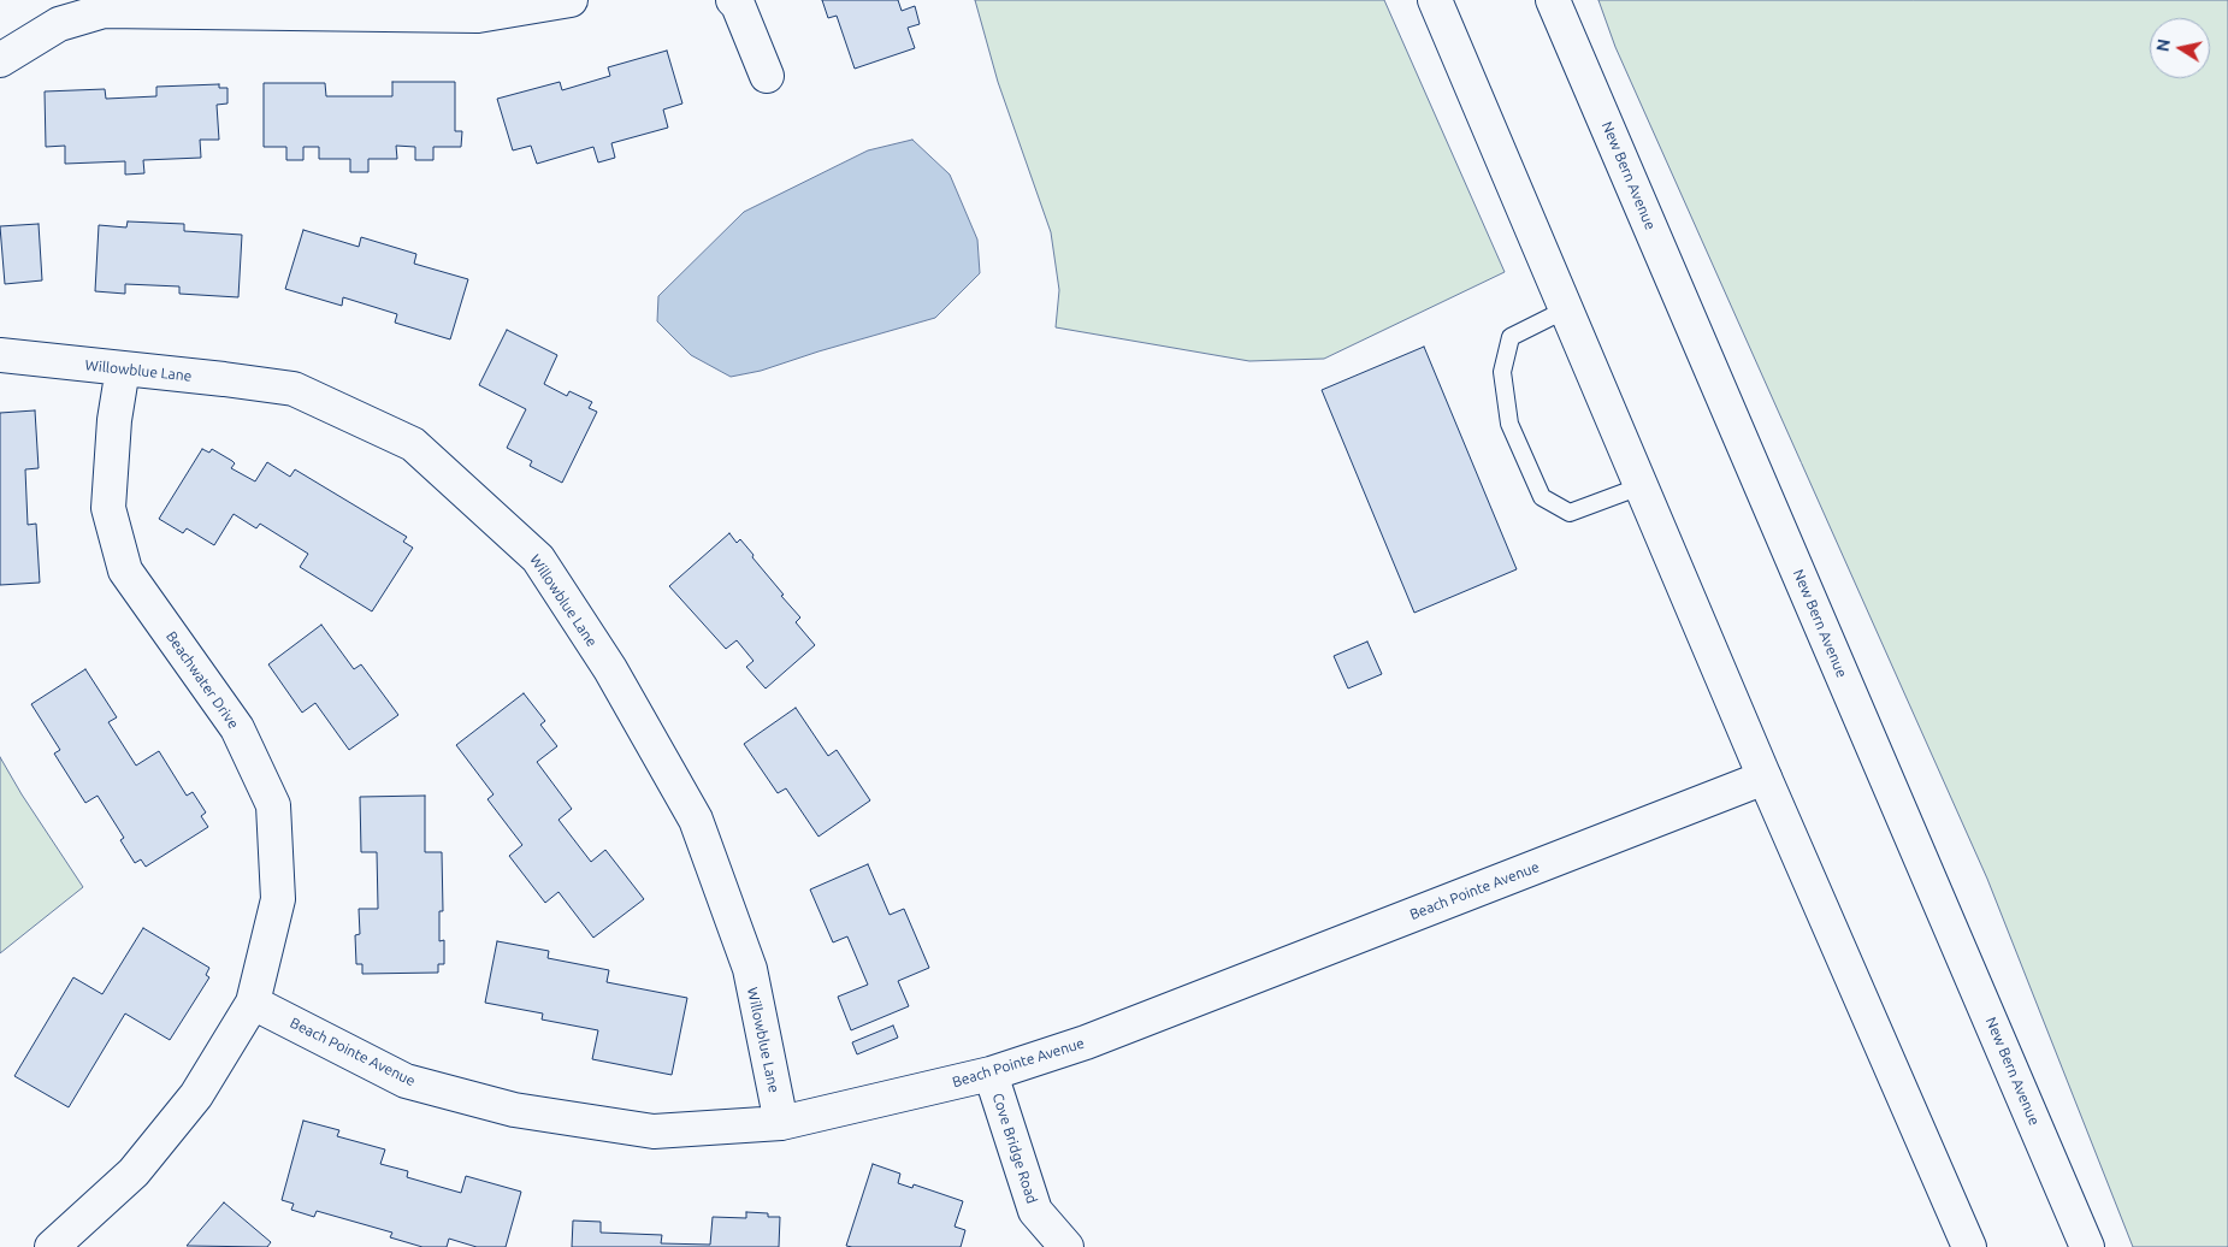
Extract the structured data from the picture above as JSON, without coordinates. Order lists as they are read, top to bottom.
{
  "streets": {
    "street": [
      "New Bern Avenue",
      "Willowblue Lane",
      "Beachwater Drive",
      "Beach Pointe Avenue",
      "Cove Bridge Road"
    ]
  },
  "crossings": [
    ["Willowblue Lane", "Beachwater Drive"],
    ["Willowblue Lane", "Beach Pointe Avenue"],
    ["Beachwater Drive", "Beach Pointe Avenue"],
    ["Beach Pointe Avenue", "Cove Bridge Road"]
  ],
  "north": "left"
}
